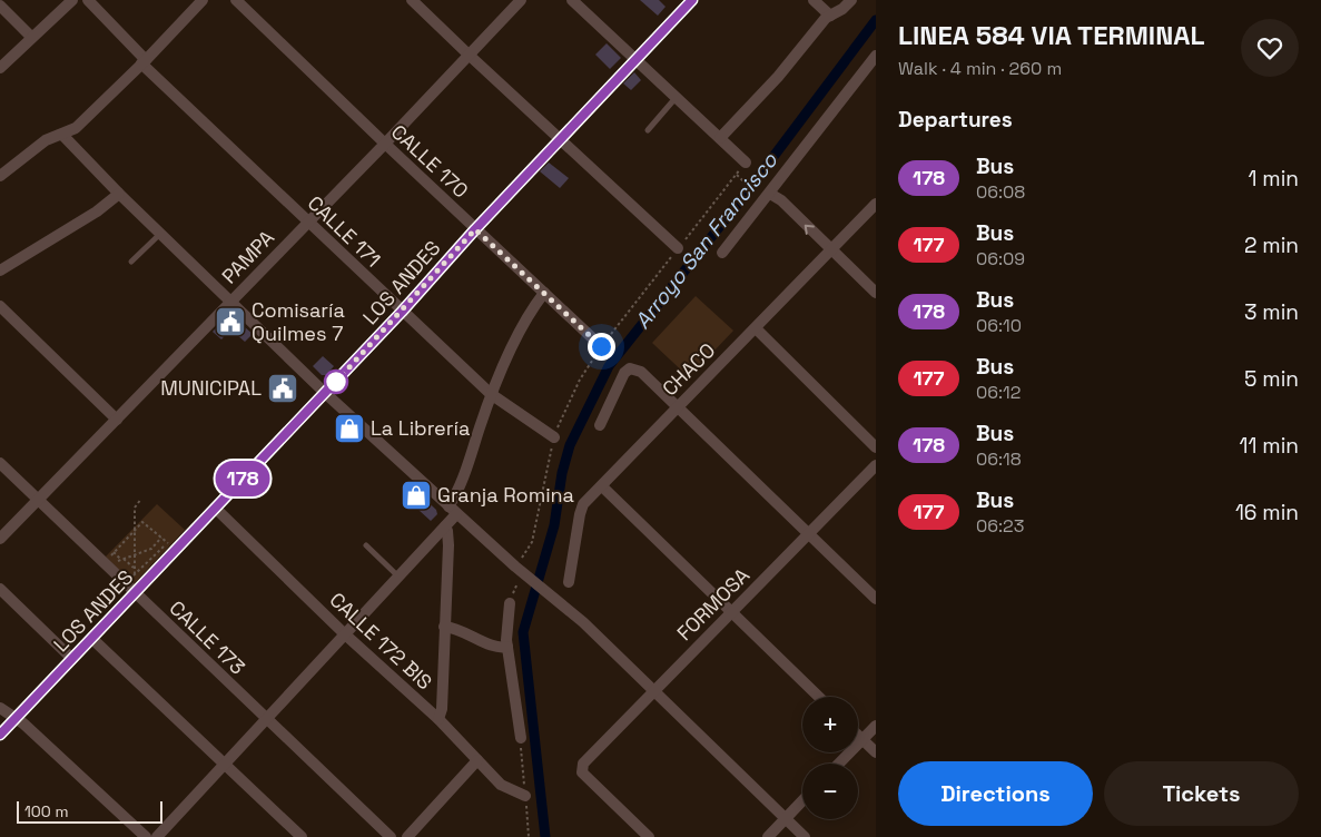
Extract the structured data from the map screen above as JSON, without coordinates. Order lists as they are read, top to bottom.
{
  "streets": {
    "street": [
      "CALLE 170",
      "CALLE 171",
      "PAMPA",
      "LOS ANDES",
      "CHACO",
      "FORMOSA",
      "CALLE 173",
      "CALLE 172 BIS"
    ]
  },
  "crossings": [
    ["CALLE 170", "PAMPA"],
    ["CALLE 170", "LOS ANDES"],
    ["CALLE 171", "PAMPA"],
    ["CALLE 171", "LOS ANDES"],
    ["PAMPA", "CALLE 173"],
    ["LOS ANDES", "CALLE 173"],
    ["LOS ANDES", "CALLE 172 BIS"]
  ],
  "water": ["Arroyo San Francisco"],
  "places": {
    "public building": ["Comisaría Quilmes 7", "MUNICIPAL"],
    "shop": ["La Librería", "Granja Romina"]
  },
  "lines": ["bus line 178"],
  "scale_bar": "100 m",
  "page": {
    "on_map": "178",
    "heading": [
      ["LINEA 584 VIA TERMINAL", "Walk · 4 min · 260 m"],
      "Departures"
    ],
    "list": [
      {
        "mark": "178",
        "name": "Bus",
        "note": "06:08",
        "value": "1 min"
      },
      {
        "mark": "177",
        "name": "Bus",
        "note": "06:09",
        "value": "2 min"
      },
      {
        "mark": "178",
        "name": "Bus",
        "note": "06:10",
        "value": "3 min"
      },
      {
        "mark": "177",
        "name": "Bus",
        "note": "06:12",
        "value": "5 min"
      },
      {
        "mark": "178",
        "name": "Bus",
        "note": "06:18",
        "value": "11 min"
      },
      {
        "mark": "177",
        "name": "Bus",
        "note": "06:23",
        "value": "16 min"
      }
    ],
    "map_buttons": ["+", "−"],
    "buttons": ["Directions", "Tickets"],
    "scale": "100 m"
  }
}
